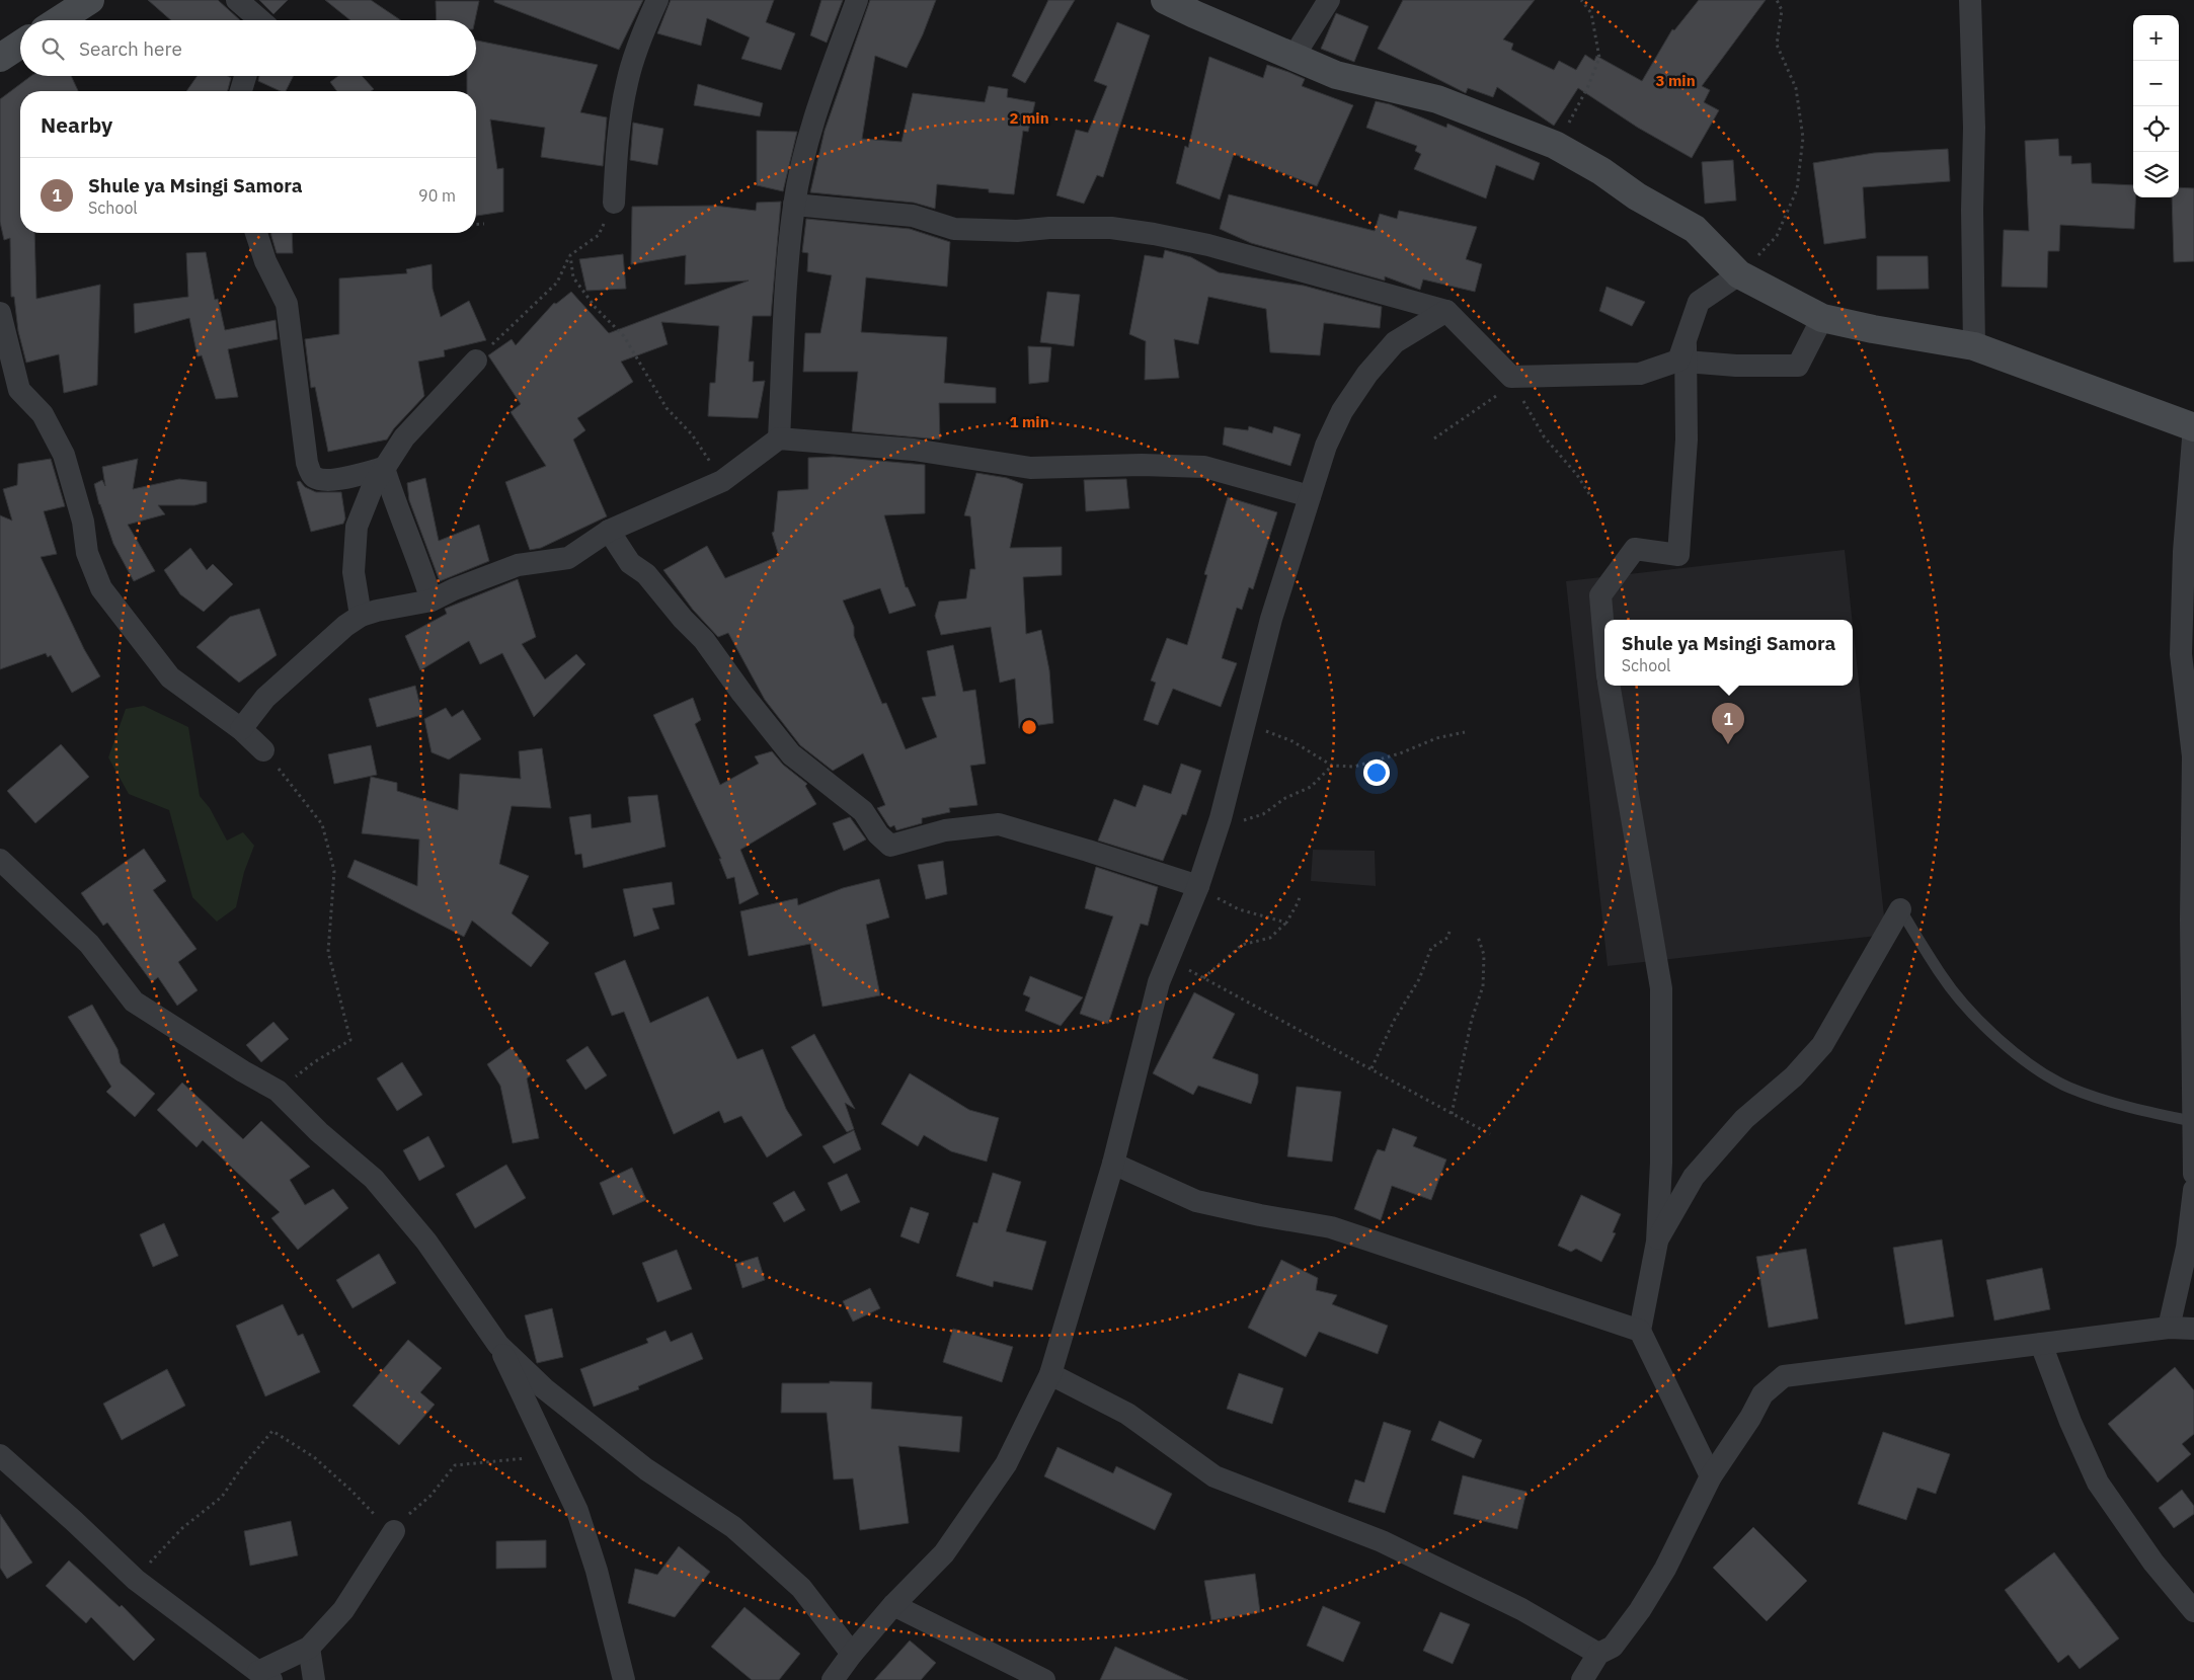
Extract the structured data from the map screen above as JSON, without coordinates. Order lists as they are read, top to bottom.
{
  "page": {
    "map_buttons": ["+", "−"],
    "search": "Search here",
    "heading": "Nearby",
    "list": [
      {
        "mark": "1",
        "name": "Shule ya Msingi Samora",
        "note": "School",
        "value": "90 m"
      }
    ],
    "popup": ["Shule ya Msingi Samora", "School"],
    "pins": "1"
  },
  "rings": ["3 min", "2 min", "1 min"]
}
